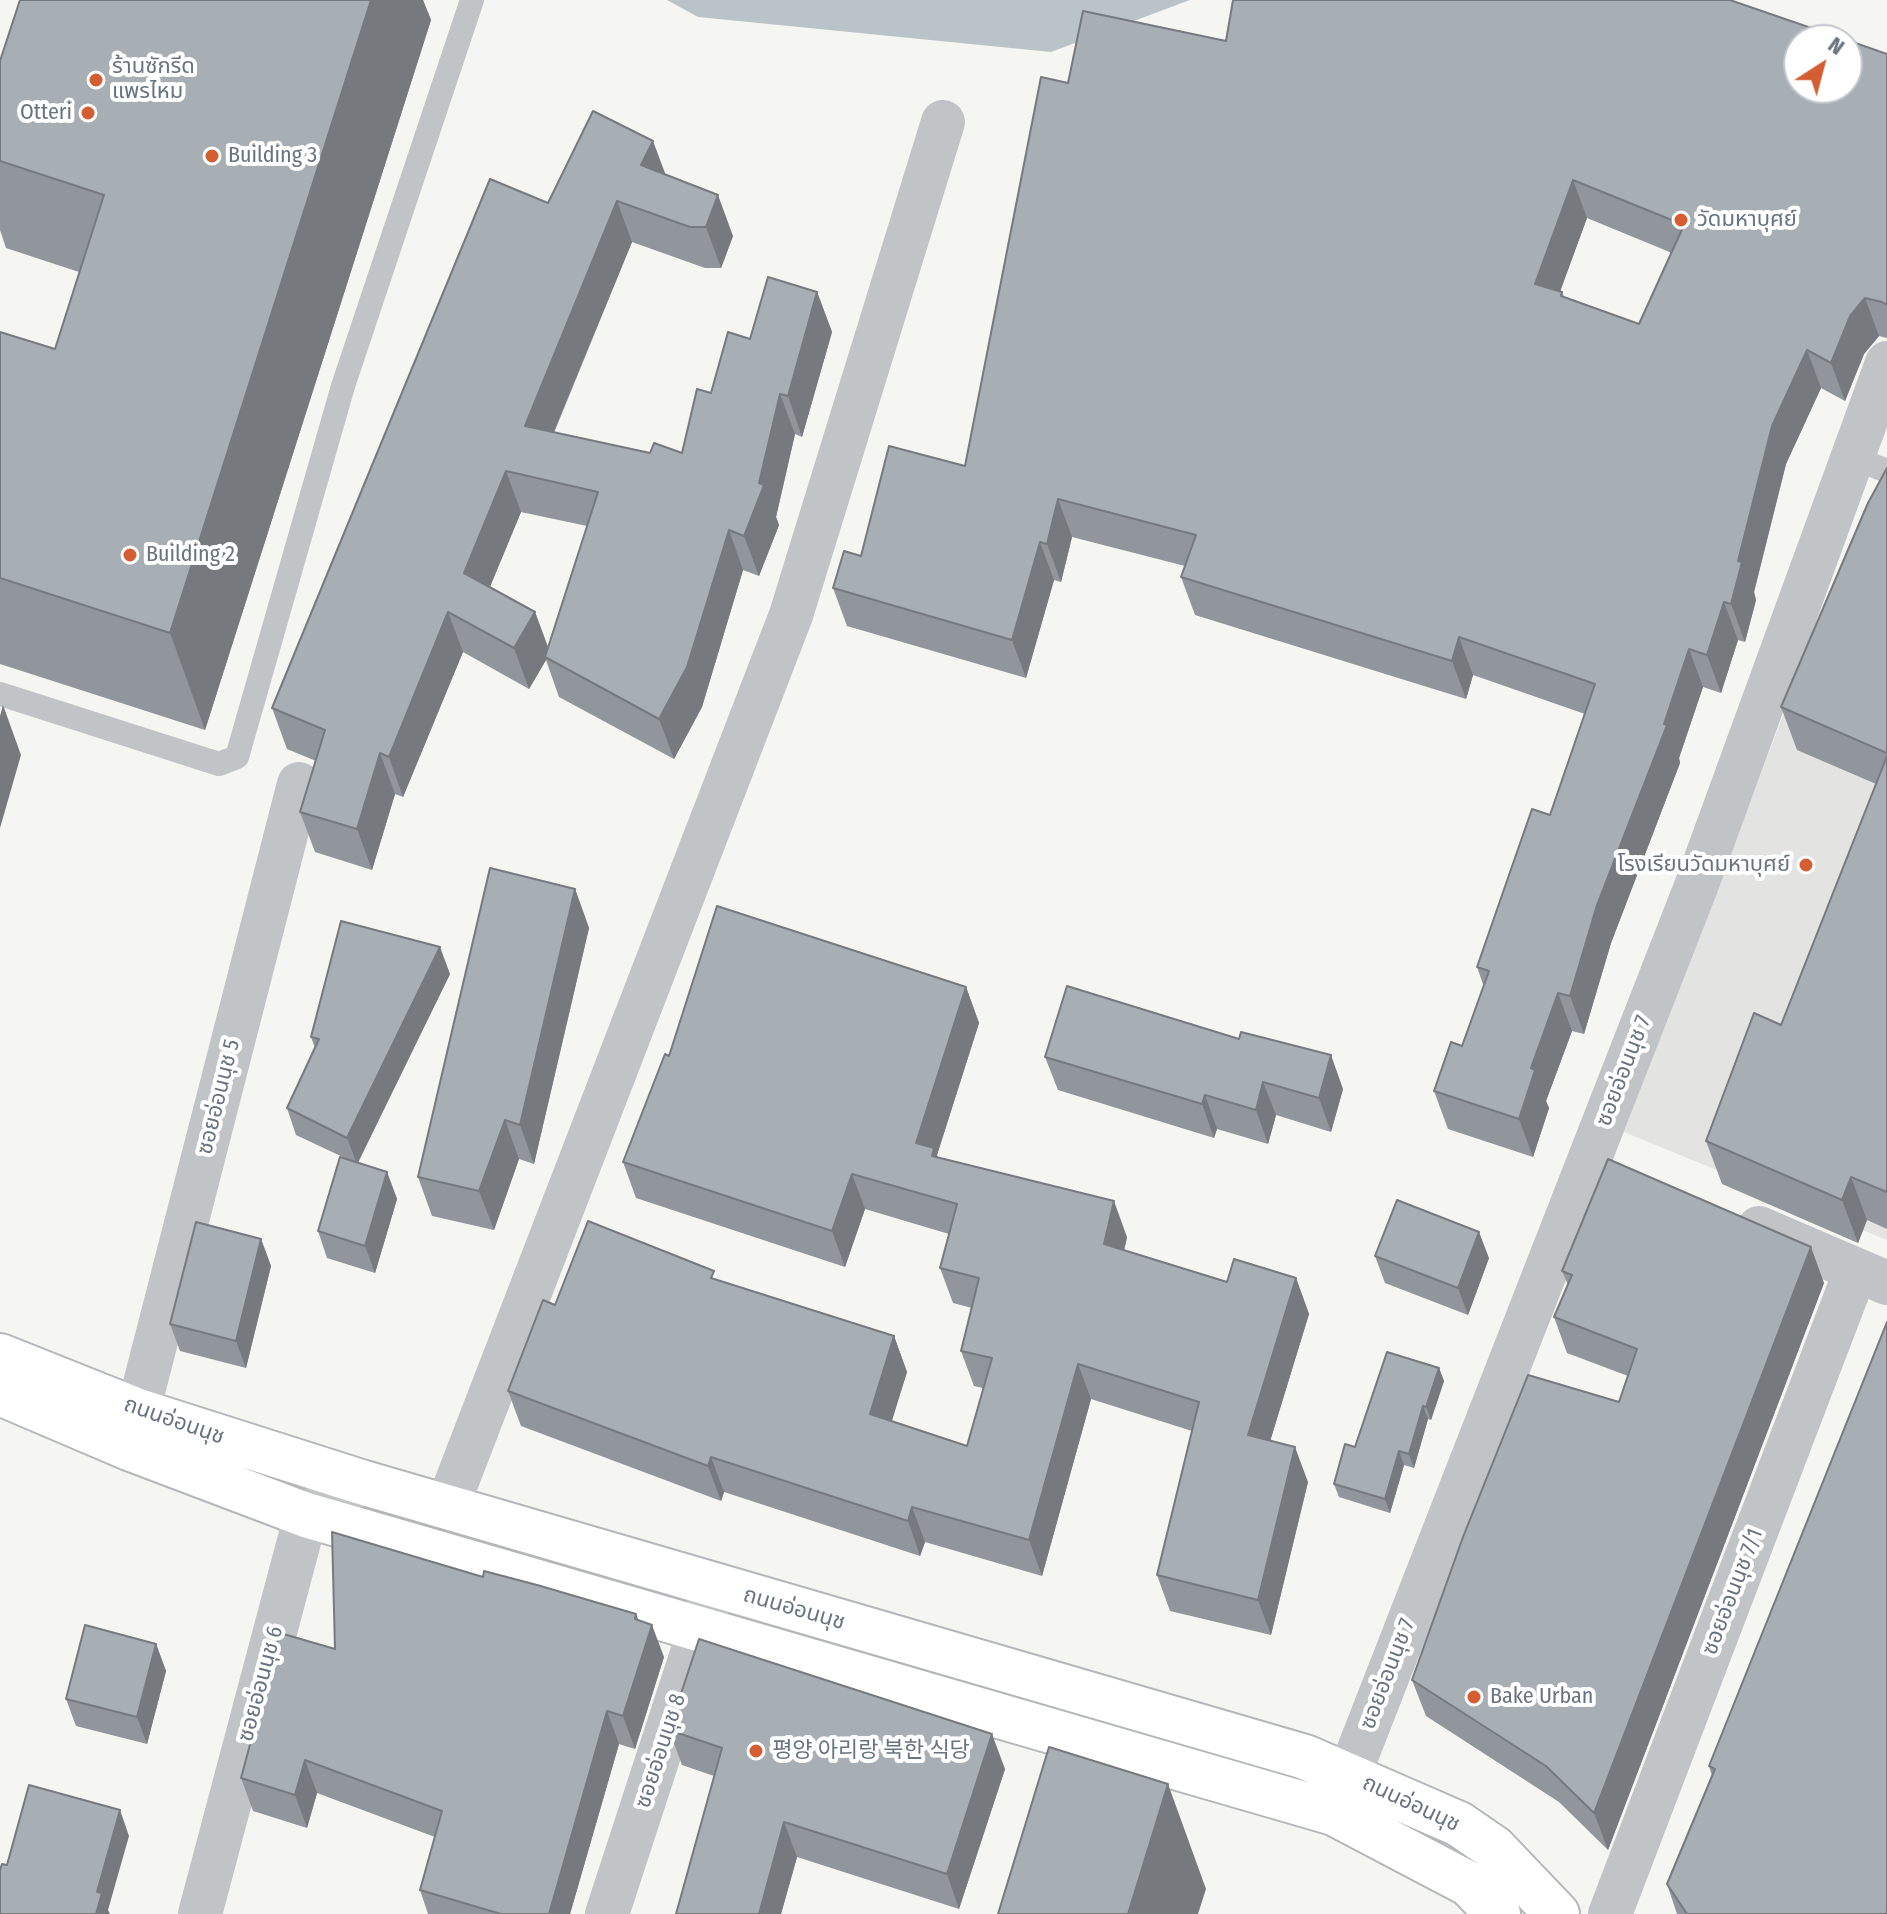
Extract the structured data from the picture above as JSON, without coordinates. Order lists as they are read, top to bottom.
{
  "streets": {
    "main road": ["ถนนอ่อนนุช"],
    "street": [
      "ซอยอ่อนนุช 7",
      "ซอยอ่อนนุช 5",
      "ซอยอ่อนนุช 7/1",
      "ซอยอ่อนนุช 6",
      "ซอยอ่อนนุช 8"
    ]
  },
  "crossings": [
    ["ซอยอ่อนนุช 7", "ถนนอ่อนนุช"],
    ["ซอยอ่อนนุช 5", "ถนนอ่อนนุช"],
    ["ถนนอ่อนนุช", "ซอยอ่อนนุช 6"],
    ["ถนนอ่อนนุช", "ซอยอ่อนนุช 8"]
  ],
  "places": [
    "ร้านซักรีด แพรไหม",
    "Otteri",
    "Building 3",
    "วัดมหาบุศย์",
    "Building 2",
    "โรงเรียนวัดมหาบุศย์",
    "Bake Urban",
    "평양 아리랑 북한 식당"
  ],
  "north": "top right"
}
